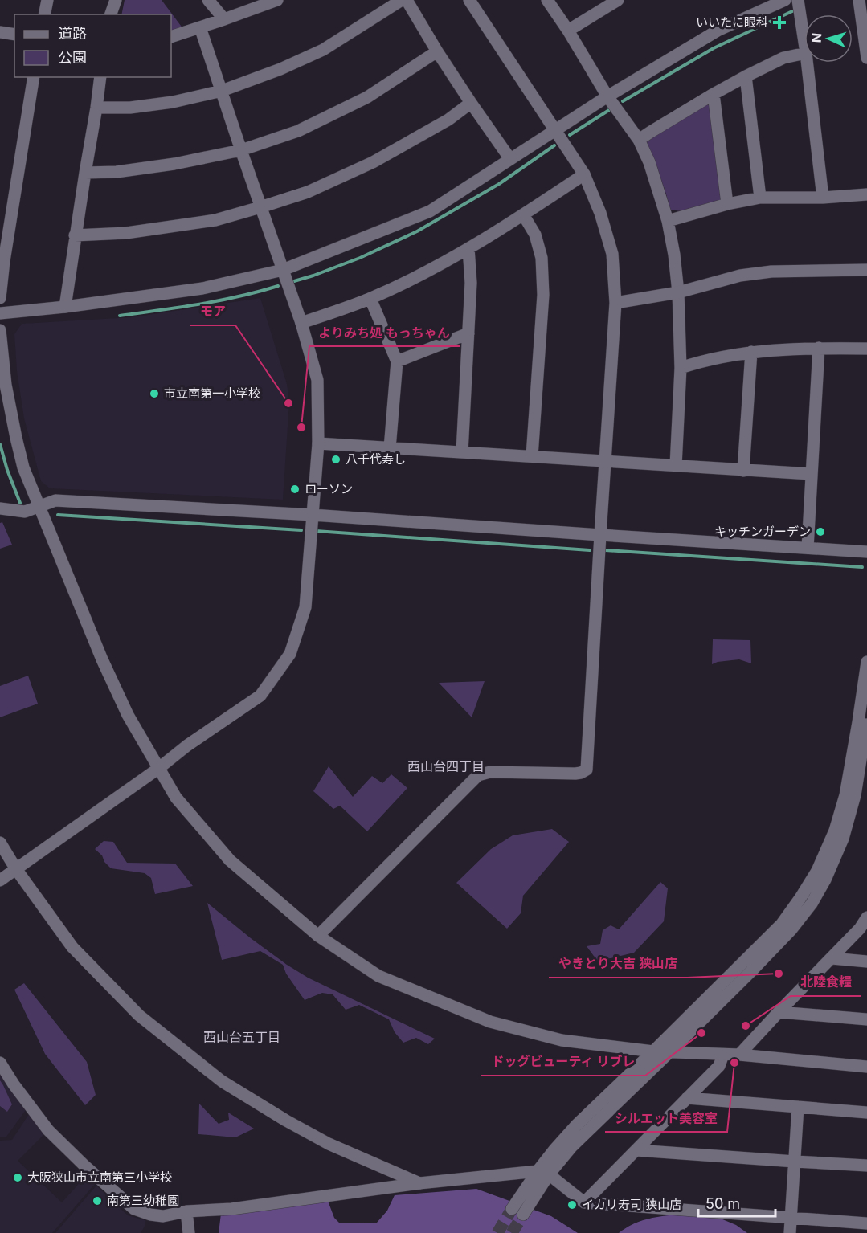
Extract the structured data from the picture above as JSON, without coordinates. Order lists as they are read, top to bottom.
{
  "districts": ["西山台四丁目", "西山台五丁目"],
  "places": {
    "health": ["いいたに眼科"],
    "other": [
      "市立南第一小学校",
      "モア",
      "よりみち処 もっちゃん",
      "八千代寿し",
      "ローソン",
      "キッチンガーデン",
      "やきとり大吉 狭山店",
      "北陸食糧",
      "ドッグビューティ リブレ",
      "シルエット美容室",
      "大阪狭山市立南第三小学校",
      "南第三幼稚園",
      "イカリ寿司 狭山店"
    ]
  },
  "legend": ["道路", "公園"],
  "scale_bar": "50 m",
  "north": "left"
}
